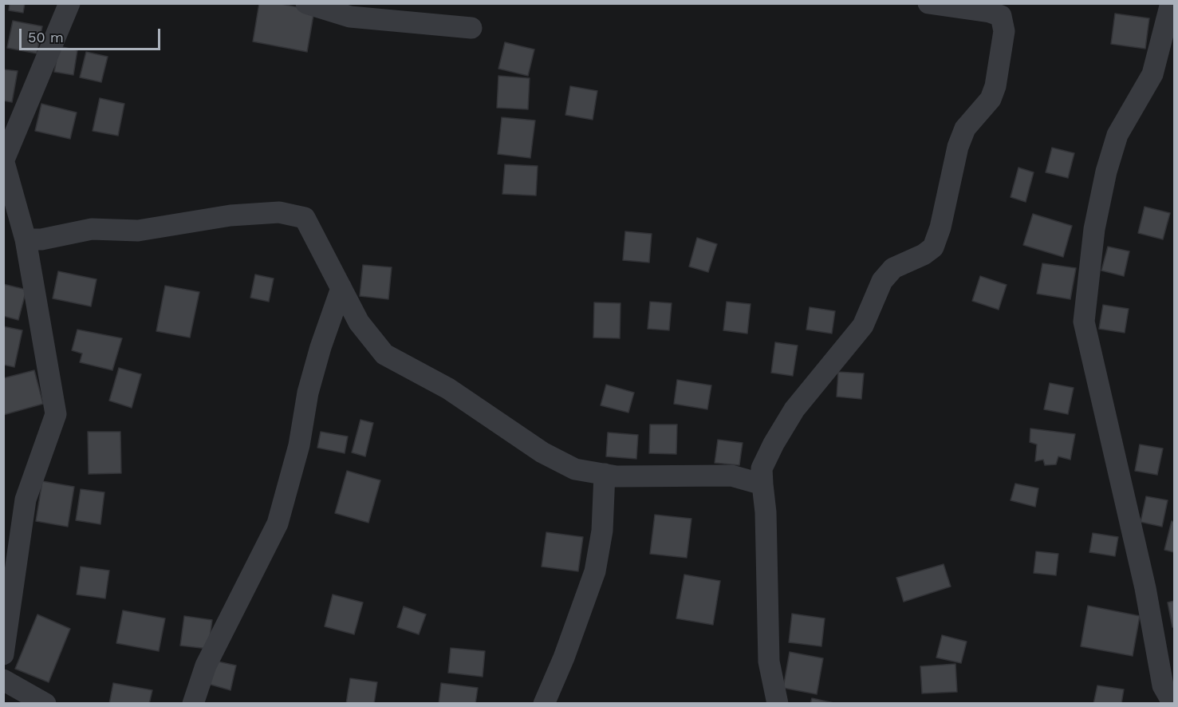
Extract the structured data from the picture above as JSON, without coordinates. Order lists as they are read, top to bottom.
{
  "scale_bar": "50 m"
}
